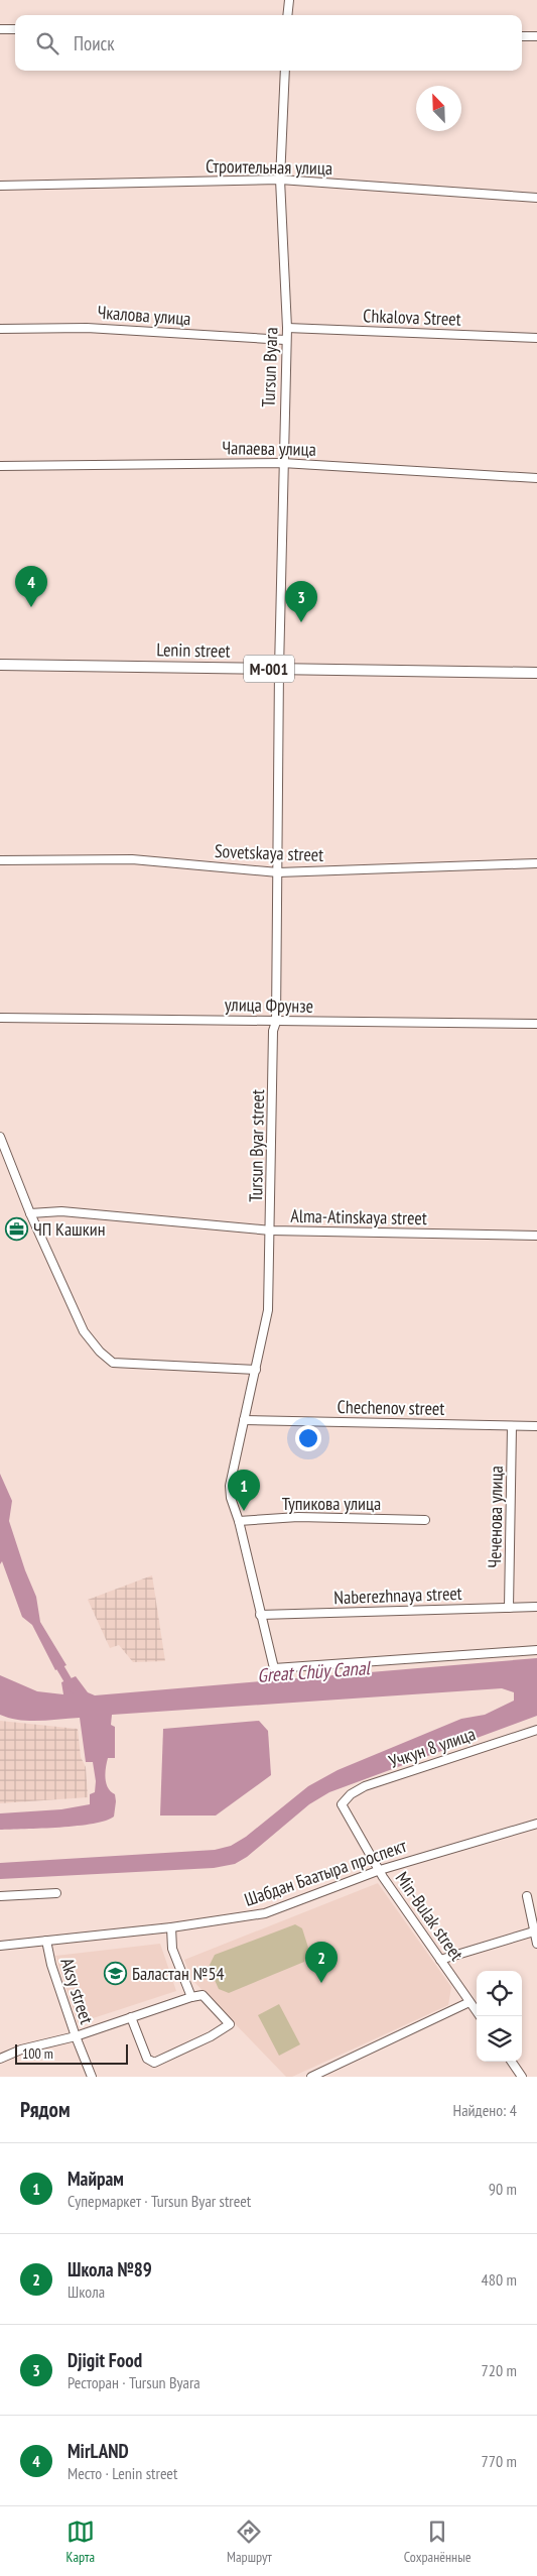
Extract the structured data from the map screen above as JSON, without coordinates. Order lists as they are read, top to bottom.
{
  "streets": {
    "main road": ["Lenin street", "М-001"],
    "street": [
      "Строительная улица",
      "Чкалова улица",
      "Chkalova Street",
      "Tursun Byara",
      "Чапаева улица",
      "Sovetskaya street",
      "улица Фрунзе",
      "Tursun Byar street",
      "Alma-Atinskaya street",
      "Chechenov street",
      "Тупикова улица",
      "Чеченова улица",
      "Naberezhnaya street",
      "Учкун 8 улица",
      "Шабдан Баатыра проспект",
      "Min-Bulak street",
      "Aksy street"
    ]
  },
  "crossings": [
    ["Строительная улица", "Tursun Byara"],
    ["Чкалова улица", "Tursun Byara"],
    ["Chkalova Street", "Tursun Byara"],
    ["Tursun Byara", "Чапаева улица"],
    ["Tursun Byara", "Lenin street"],
    ["Tursun Byara", "Tursun Byar street"],
    ["Lenin street", "Tursun Byar street"],
    ["Sovetskaya street", "Tursun Byar street"],
    ["улица Фрунзе", "Tursun Byar street"],
    ["Tursun Byar street", "Alma-Atinskaya street"],
    ["Tursun Byar street", "Chechenov street"],
    ["Tursun Byar street", "Тупикова улица"],
    ["Tursun Byar street", "Naberezhnaya street"],
    ["Chechenov street", "Чеченова улица"],
    ["Чеченова улица", "Naberezhnaya street"],
    ["Учкун 8 улица", "Min-Bulak street"],
    ["Шабдан Баатыра проспект", "Min-Bulak street"],
    ["Шабдан Баатыра проспект", "Aksy street"]
  ],
  "water": ["Great Chüy Canal"],
  "places": {
    "office": ["ЧП Кашкин"],
    "school or university": ["Баластан №54"]
  },
  "scale_bar": "100 m",
  "north": "top left",
  "page": {
    "search": "Поиск",
    "pins": [
      "4",
      "3",
      "1",
      "2"
    ],
    "scale": "100 m",
    "heading": ["Рядом", "Найдено: 4"],
    "list": [
      {
        "mark": "1",
        "name": "Майрам",
        "note": "Супермаркет · Tursun Byar street",
        "value": "90 m"
      },
      {
        "mark": "2",
        "name": "Школа №89",
        "note": "Школа",
        "value": "480 m"
      },
      {
        "mark": "3",
        "name": "Djigit Food",
        "note": "Ресторан · Tursun Byara",
        "value": "720 m"
      },
      {
        "mark": "4",
        "name": "MirLAND",
        "note": "Место · Lenin street",
        "value": "770 m"
      }
    ],
    "nav": ["Карта", "Маршрут", "Сохранённые"]
  }
}
